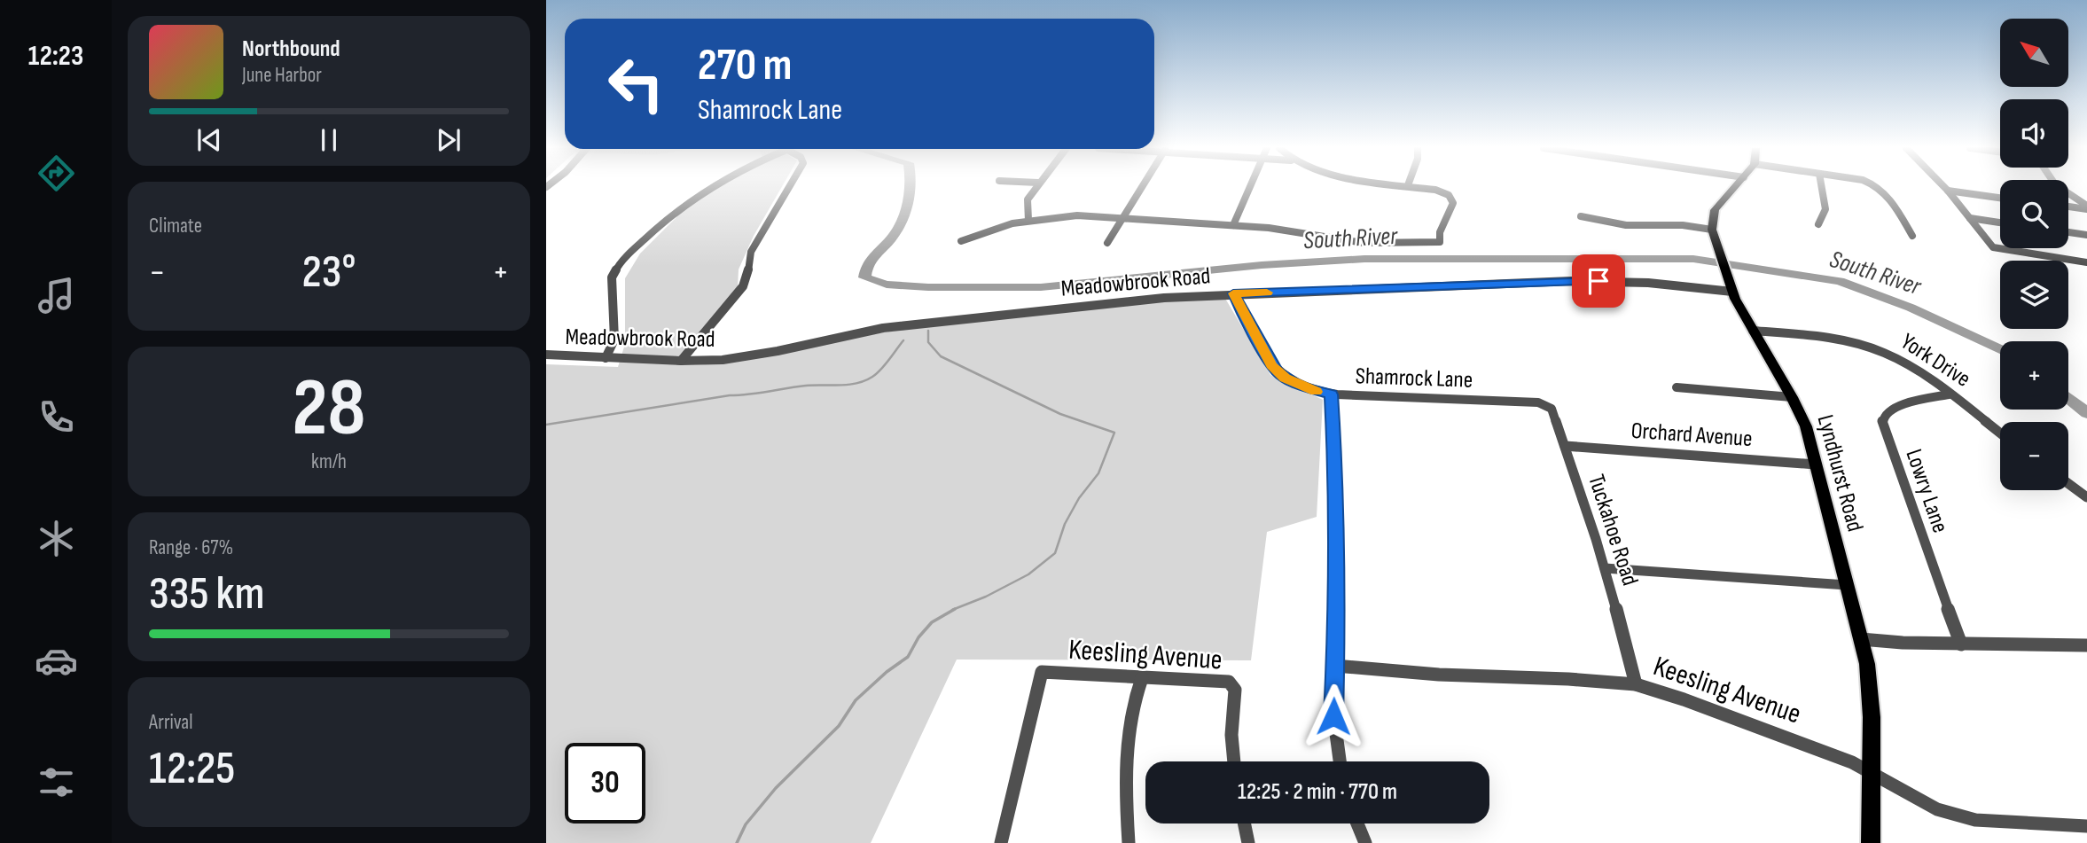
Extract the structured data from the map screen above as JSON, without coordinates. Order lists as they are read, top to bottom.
{
  "streets": {
    "main road": ["Lyndhurst Road"],
    "street": [
      "Meadowbrook Road",
      "York Drive",
      "Shamrock Lane",
      "Orchard Avenue",
      "Lowry Lane",
      "Tuckahoe Road",
      "Keesling Avenue"
    ]
  },
  "crossings": [
    ["Meadowbrook Road", "Shamrock Lane"],
    ["Meadowbrook Road", "Lyndhurst Road"],
    ["York Drive", "Lyndhurst Road"],
    ["York Drive", "Lowry Lane"],
    ["Shamrock Lane", "Tuckahoe Road"],
    ["Orchard Avenue", "Lyndhurst Road"],
    ["Orchard Avenue", "Tuckahoe Road"],
    ["Lyndhurst Road", "Keesling Avenue"],
    ["Tuckahoe Road", "Keesling Avenue"]
  ],
  "water": ["South River"],
  "north": "top left",
  "page": {
    "tabs": "12:23",
    "map_buttons": ["+", "−"],
    "turn": ["270 m", "Shamrock Lane"],
    "song": ["Northbound", "June Harbor"],
    "tile": [
      "Climate",
      ["28", "km/h"],
      ["Range · 67%", "335 km"],
      ["Arrival", "12:25"]
    ],
    "heat": ["−", "23°", "+"],
    "limit": "30",
    "trip": "12:25 · 2 min · 770 m"
  }
}
